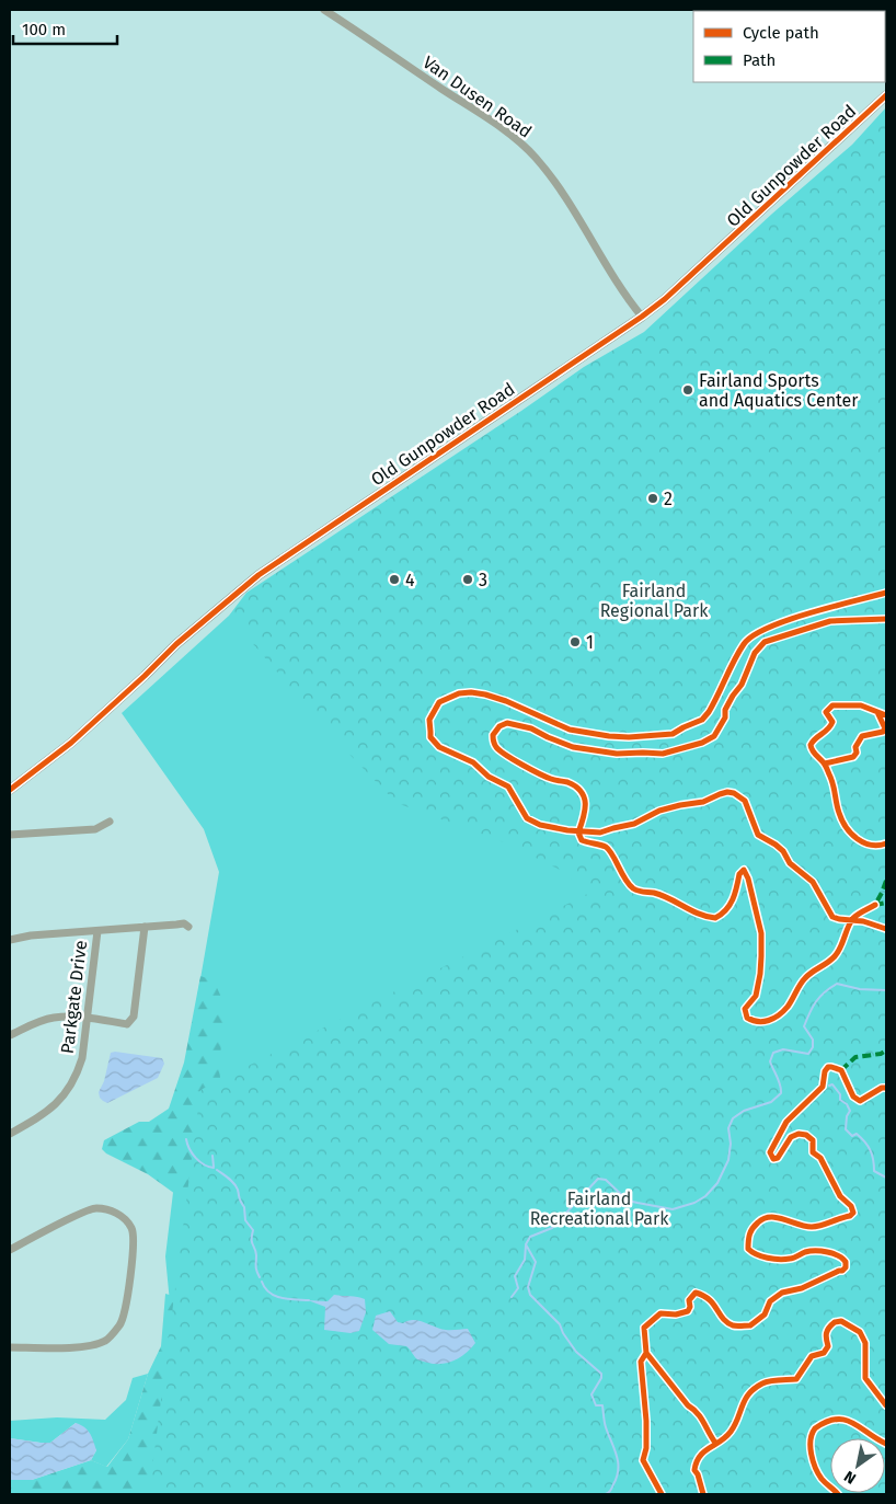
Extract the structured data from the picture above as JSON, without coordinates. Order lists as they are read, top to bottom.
{
  "streets": {
    "main road": ["Old Gunpowder Road"],
    "street": ["Van Dusen Road", "Parkgate Drive"]
  },
  "crossings": [
    ["Van Dusen Road", "Old Gunpowder Road"]
  ],
  "parks": ["Fairland Regional Park", "Fairland Recreational Park"],
  "places": [
    "Fairland Sports and Aquatics Center",
    "2",
    "4",
    "3",
    "1"
  ],
  "legend": ["Cycle path", "Path"],
  "scale_bar": "100 m",
  "north": "bottom left"
}
